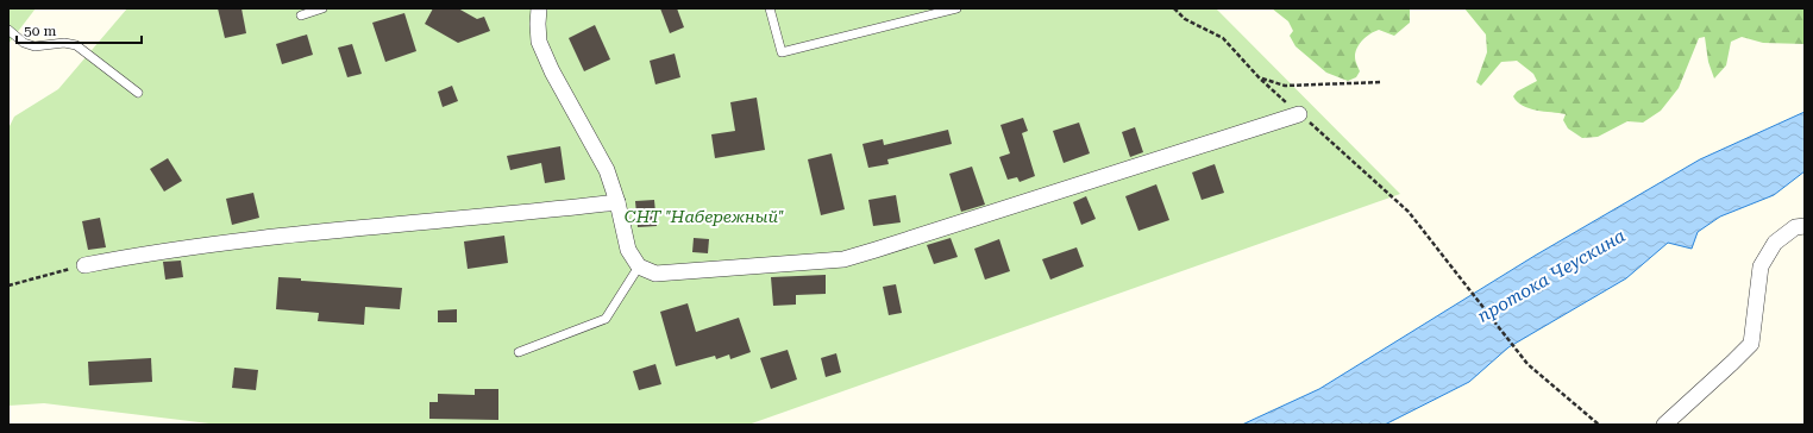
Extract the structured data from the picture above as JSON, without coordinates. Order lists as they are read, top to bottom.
{
  "water": ["протока Чеускина"],
  "parks": ["СНТ \"Набережный\""],
  "scale_bar": "50 m"
}
